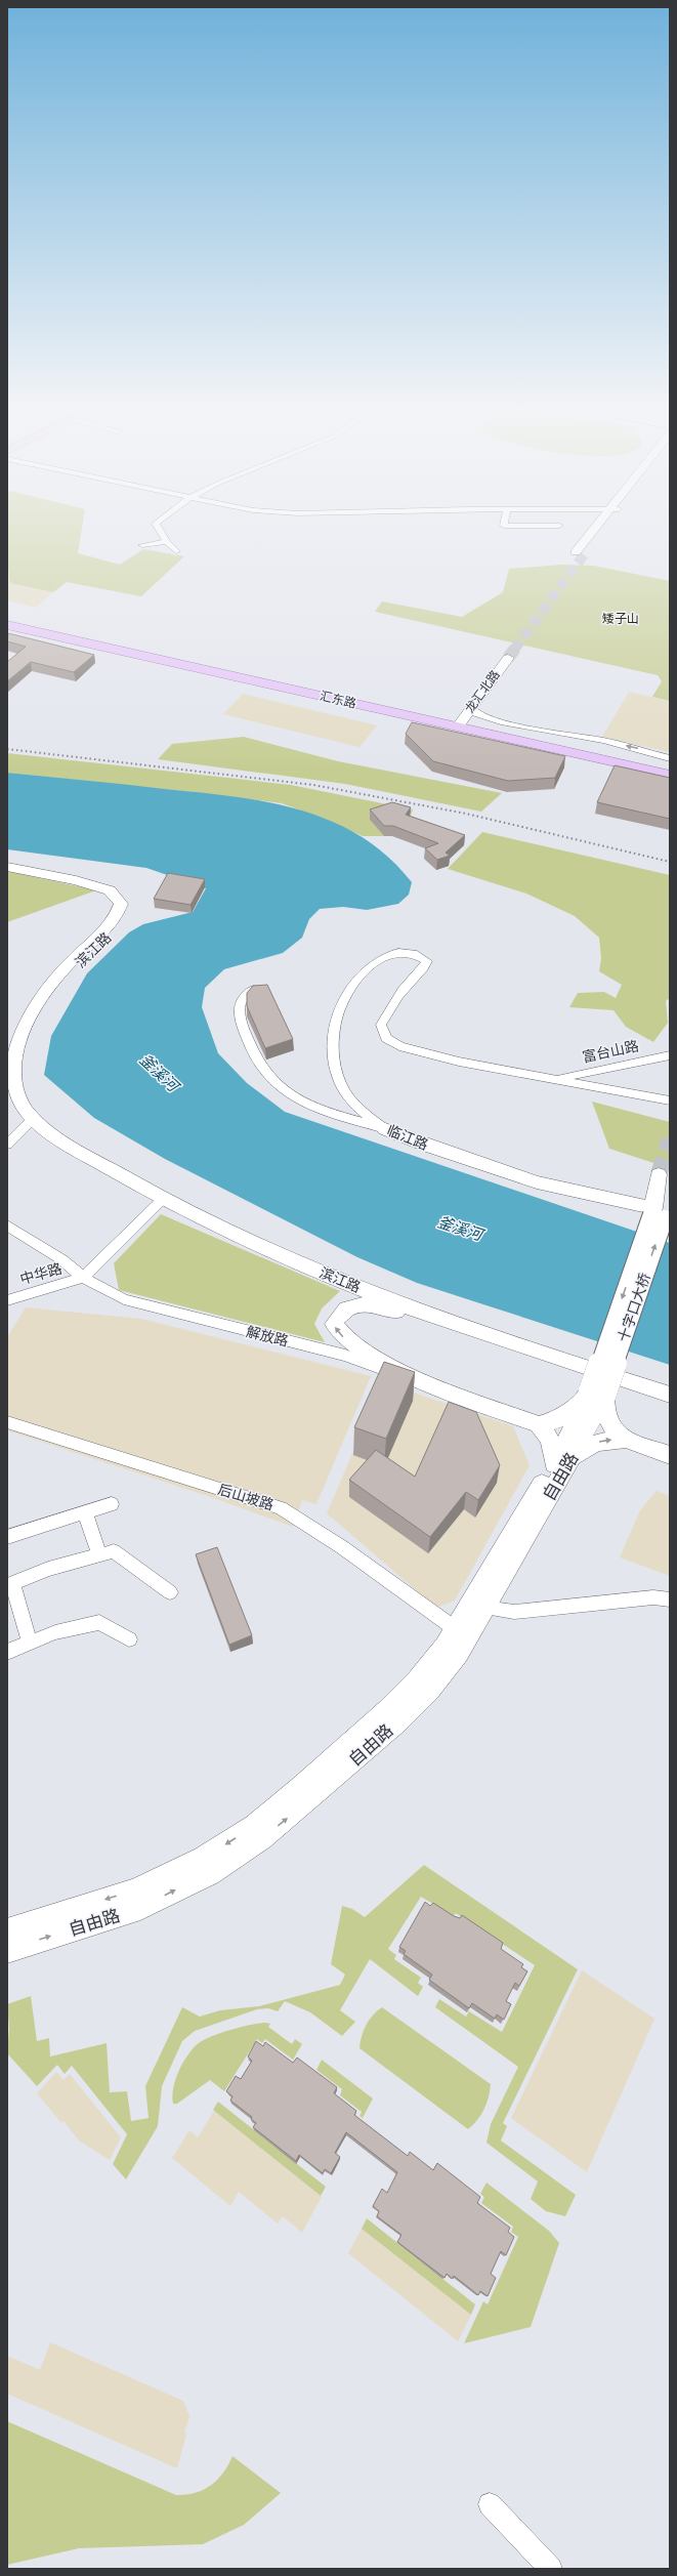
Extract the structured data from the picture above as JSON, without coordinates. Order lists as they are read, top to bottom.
{
  "streets": {
    "main road": [
      "龙汇北路",
      "汇东路",
      "滨江路",
      "临江路",
      "十字口大桥",
      "解放路",
      "自由路"
    ],
    "street": ["富台山路", "中华路", "后山坡路"]
  },
  "crossings": [
    ["龙汇北路", "汇东路"],
    ["富台山路", "临江路"],
    ["临江路", "十字口大桥"],
    ["中华路", "解放路"],
    ["十字口大桥", "自由路"],
    ["自由路", "后山坡路"]
  ],
  "water": ["釜溪河"],
  "parks": ["矮子山"]
}
